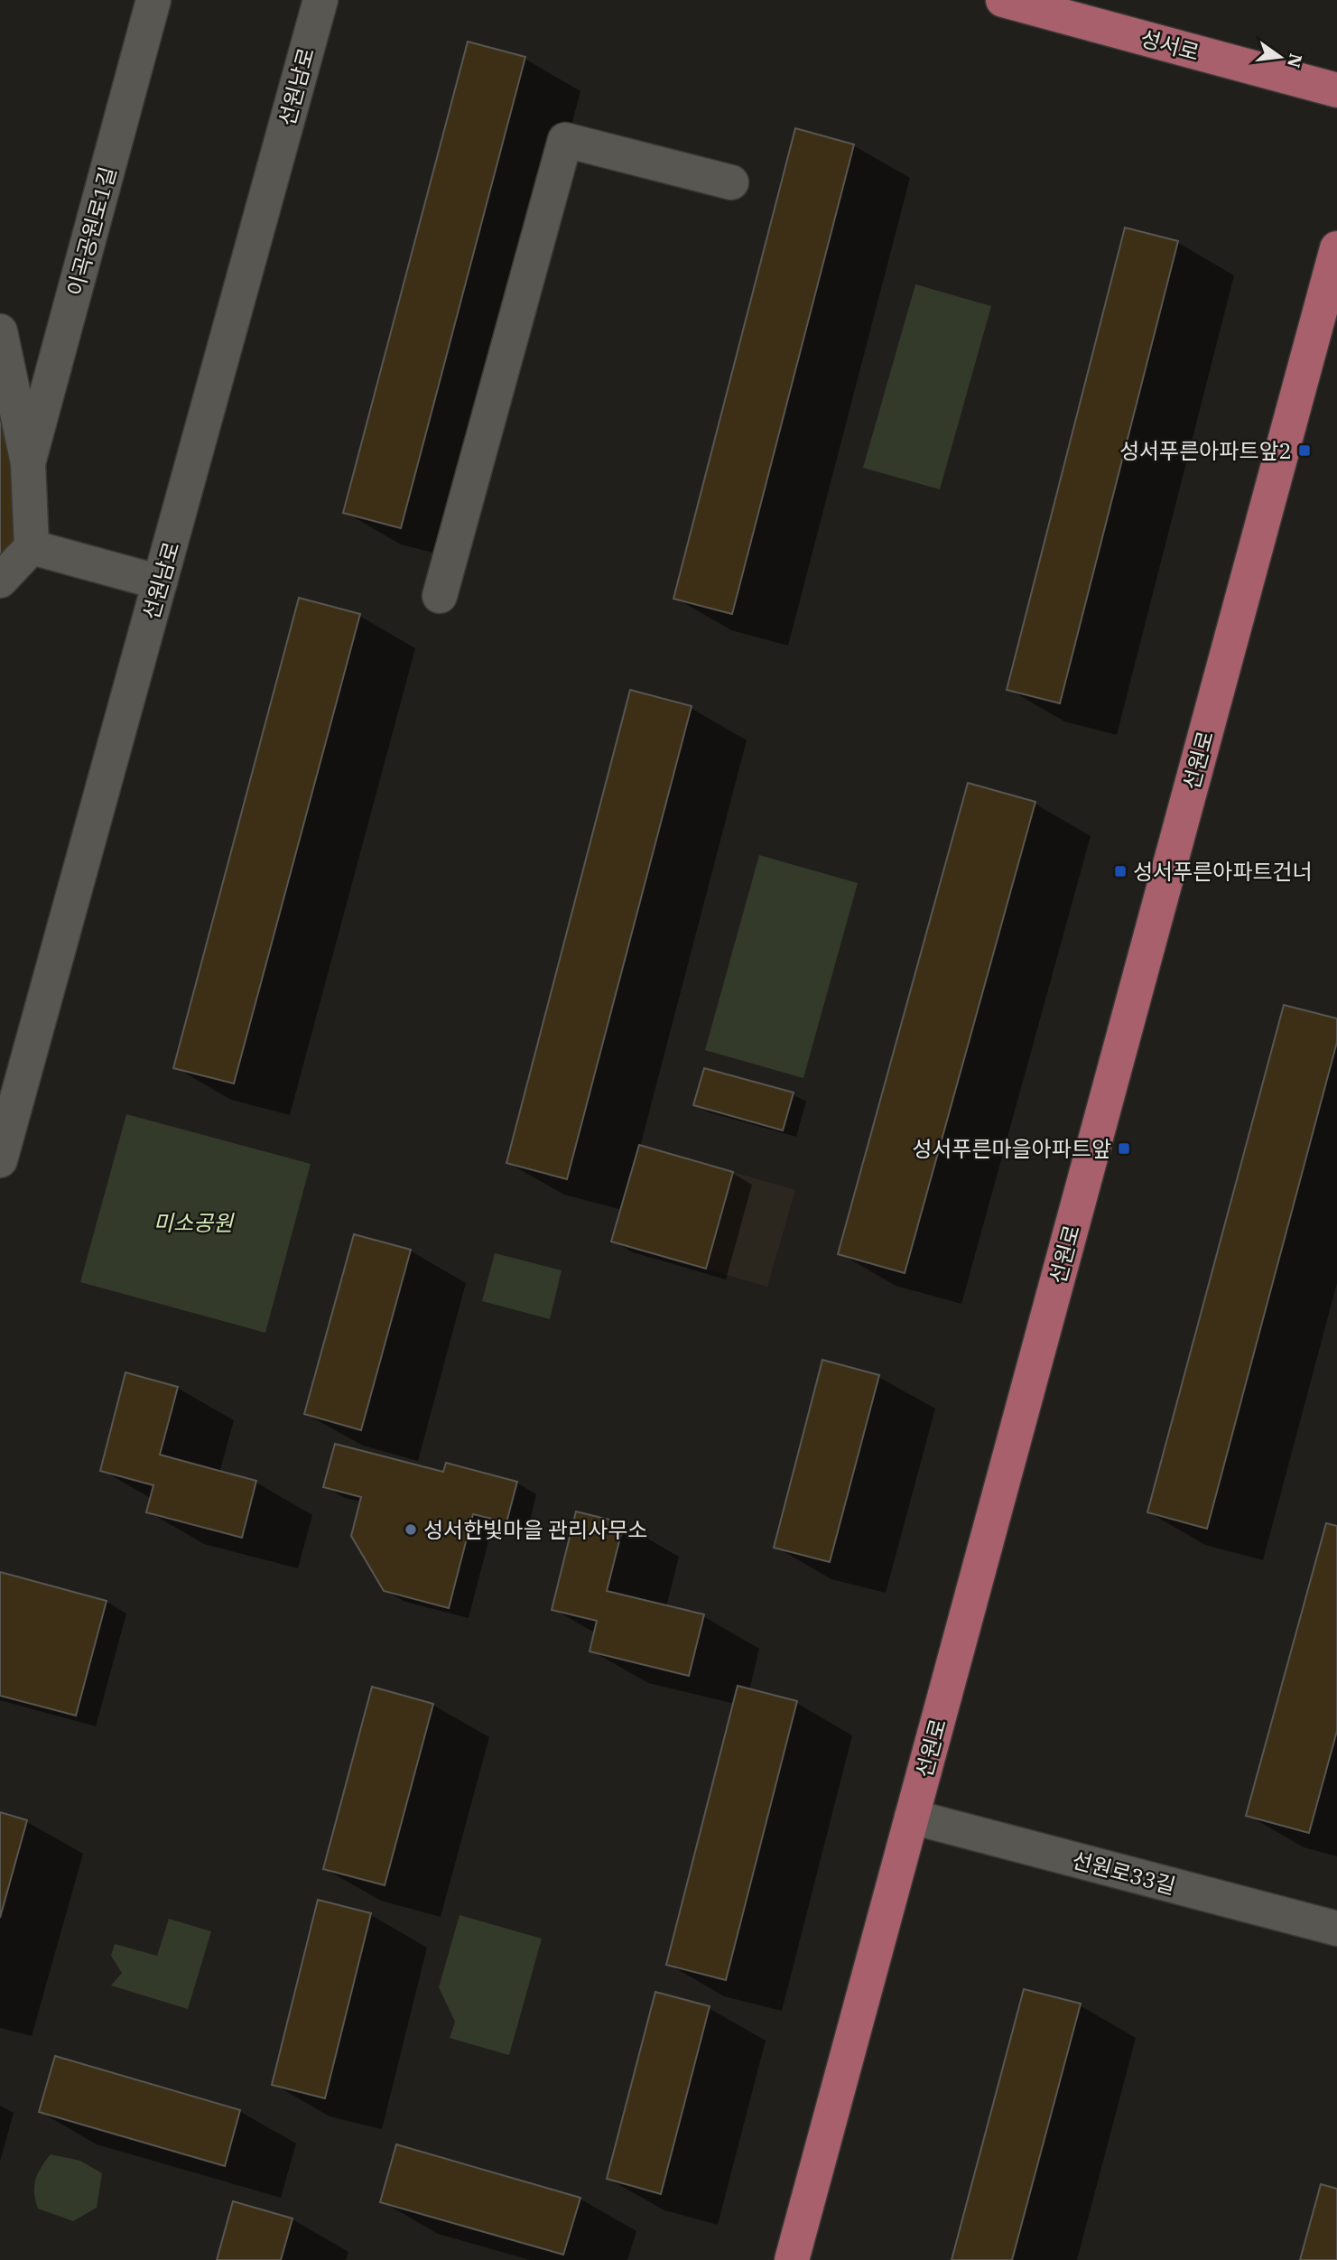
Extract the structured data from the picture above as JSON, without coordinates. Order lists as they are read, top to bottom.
{
  "streets": {
    "main road": ["성서로", "선원로"],
    "street": ["선원남로", "이곡공원로1길", "선원로33길"]
  },
  "crossings": [
    ["선원로", "선원로33길"]
  ],
  "parks": ["미소공원"],
  "places": {
    "transit": ["성서푸른아파트앞2", "성서푸른아파트건너", "성서푸른마을아파트앞"],
    "other": ["성서한빛마을 관리사무소"]
  },
  "north": "right"
}
